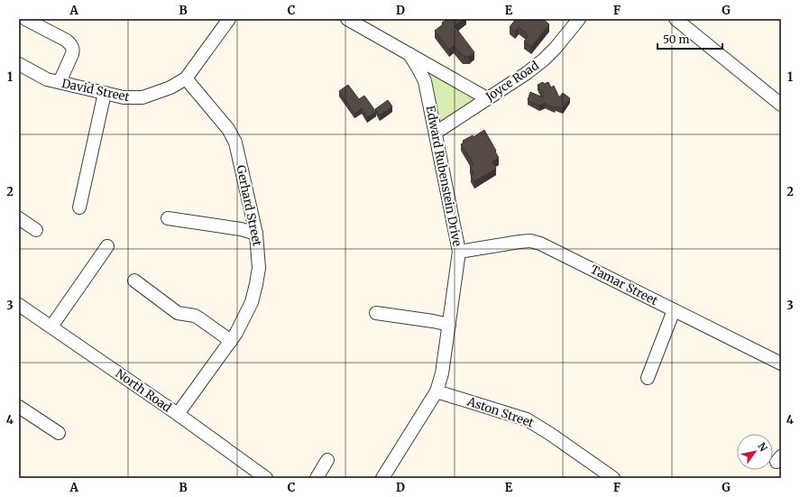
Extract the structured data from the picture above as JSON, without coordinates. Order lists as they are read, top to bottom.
{
  "streets": {
    "street": [
      "Joyce Road",
      "David Street",
      "Edward Rubenstein Drive",
      "Gerhard Street",
      "Tamar Street",
      "North Road",
      "Aston Street"
    ]
  },
  "crossings": [
    ["Joyce Road", "Edward Rubenstein Drive"],
    ["David Street", "Gerhard Street"],
    ["Edward Rubenstein Drive", "Tamar Street"],
    ["Edward Rubenstein Drive", "Aston Street"],
    ["Gerhard Street", "North Road"]
  ],
  "scale_bar": "50 m",
  "north": "top right",
  "grid": {
    "columns": [
      "A",
      "B",
      "C",
      "D",
      "E",
      "F",
      "G"
    ],
    "rows": [
      "1",
      "2",
      "3",
      "4"
    ]
  }
}
